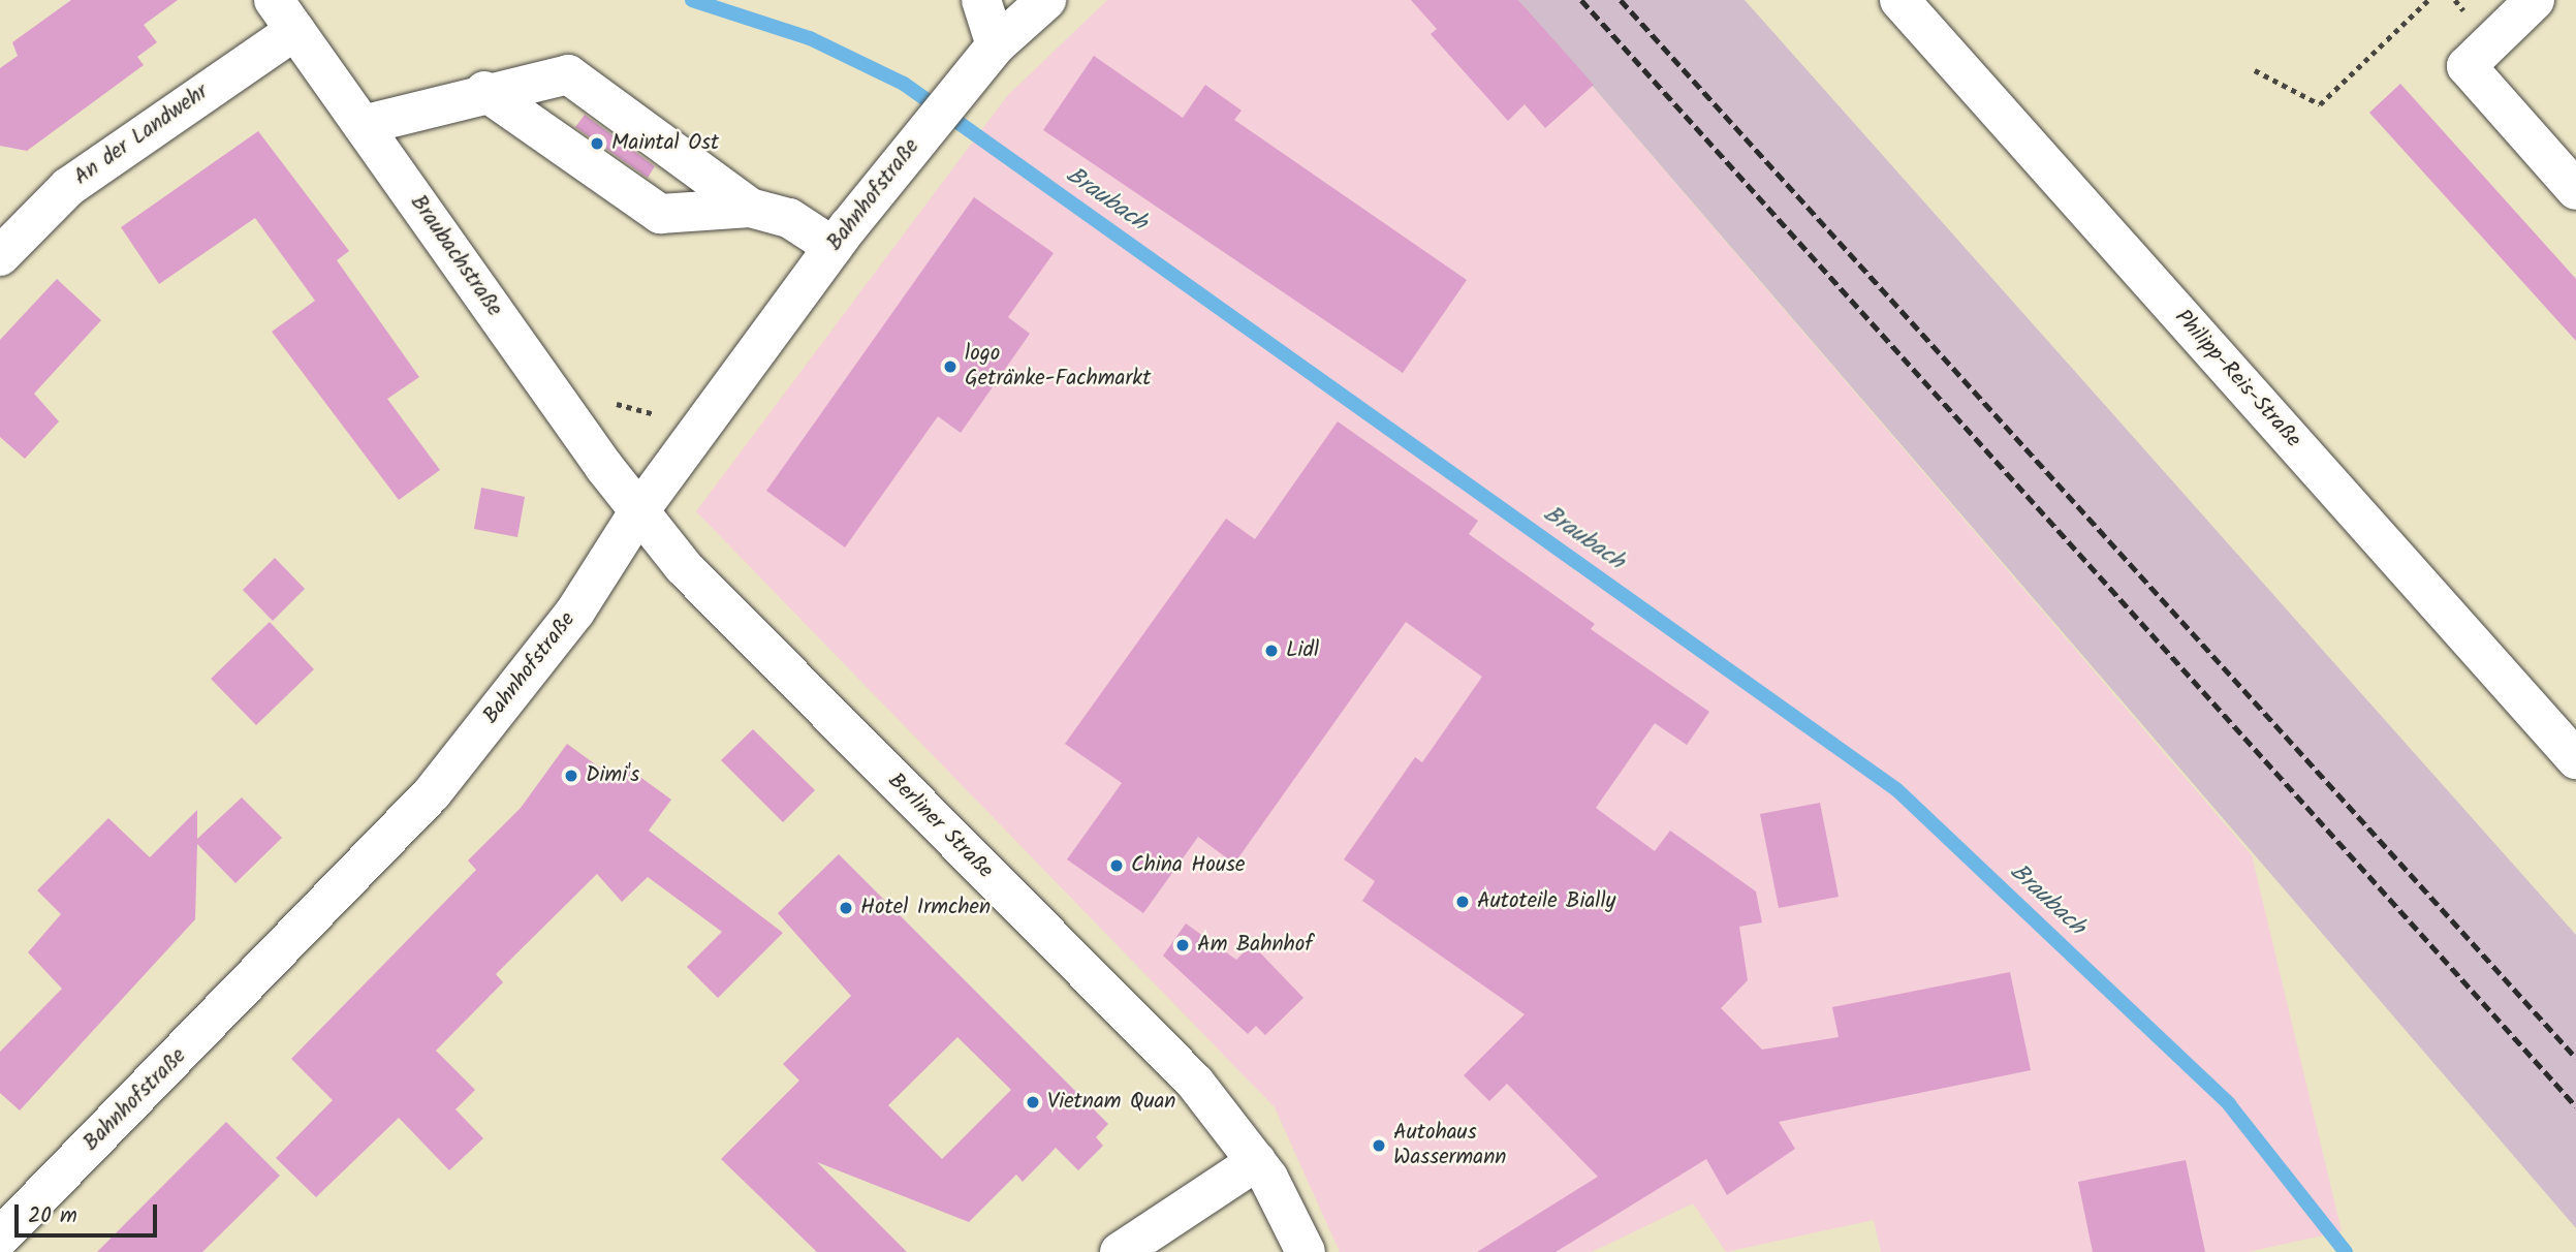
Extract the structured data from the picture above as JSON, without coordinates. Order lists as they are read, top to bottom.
{
  "streets": {
    "street": [
      "An der Landwehr",
      "Bahnhofstraße",
      "Braubachstraße",
      "Philipp-Reis-Straße",
      "Berliner Straße"
    ]
  },
  "crossings": [
    ["An der Landwehr", "Braubachstraße"],
    ["Bahnhofstraße", "Braubachstraße"],
    ["Bahnhofstraße", "Berliner Straße"],
    ["Braubachstraße", "Berliner Straße"]
  ],
  "water": ["Braubach"],
  "places": [
    "Maintal Ost",
    "logo Getränke-Fachmarkt",
    "Lidl",
    "Dimi's",
    "China House",
    "Autoteile Bially",
    "Hotel Irmchen",
    "Am Bahnhof",
    "Vietnam Quan",
    "Autohaus Wassermann"
  ],
  "scale_bar": "20 m"
}
